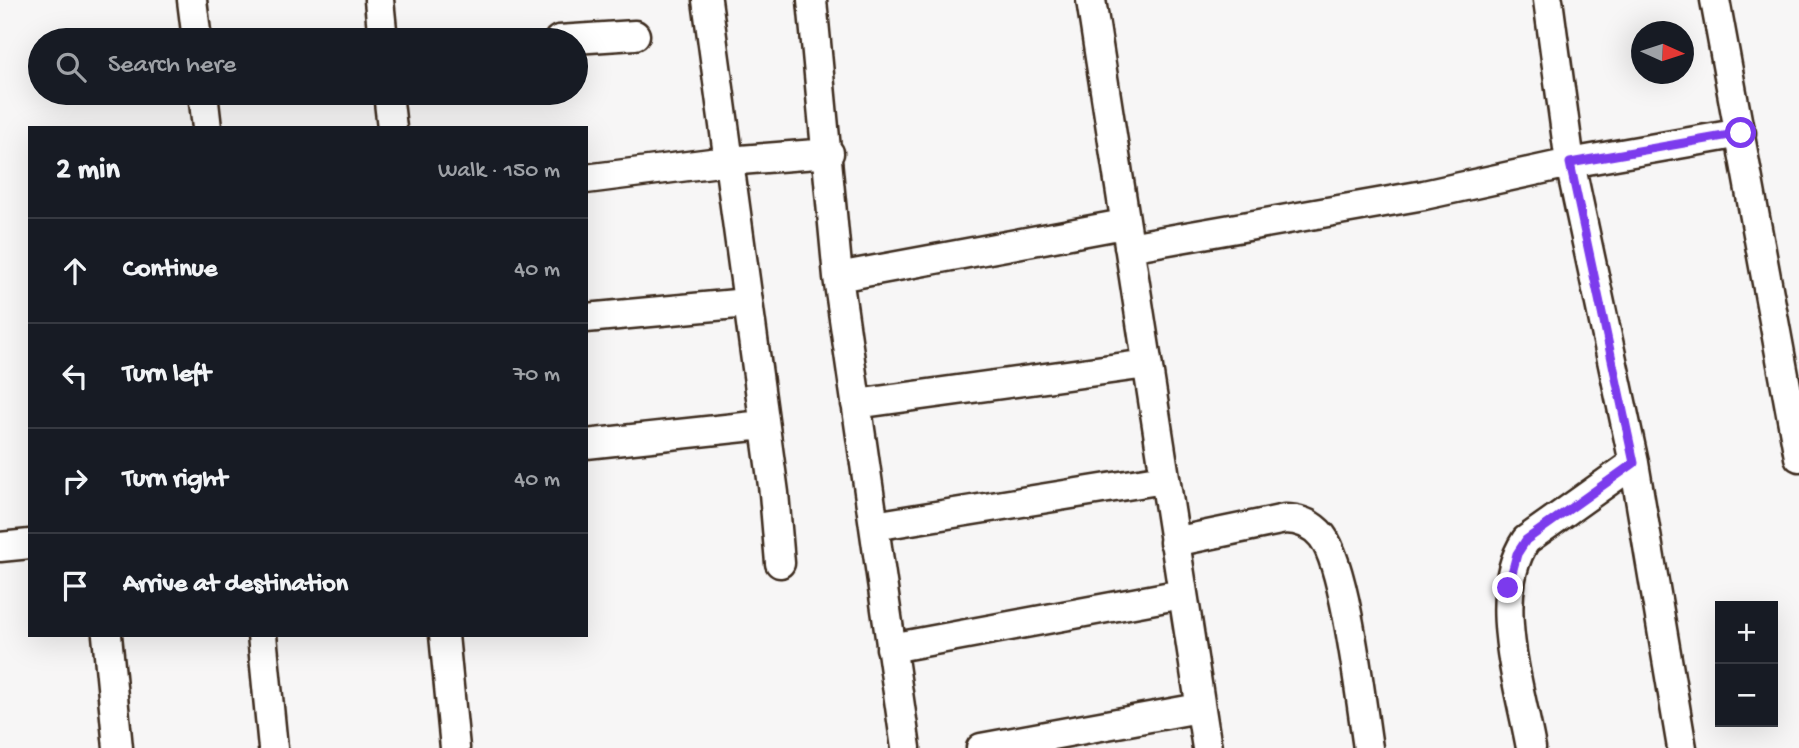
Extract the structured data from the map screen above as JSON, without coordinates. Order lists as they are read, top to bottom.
{
  "north": "right",
  "page": {
    "search": "Search here",
    "heading": ["2 min", "Walk · 150 m"],
    "list": [
      ["Continue", "40 m"],
      ["Turn left", "70 m"],
      ["Turn right", "40 m"],
      "Arrive at destination"
    ],
    "map_buttons": ["+", "−"]
  }
}
